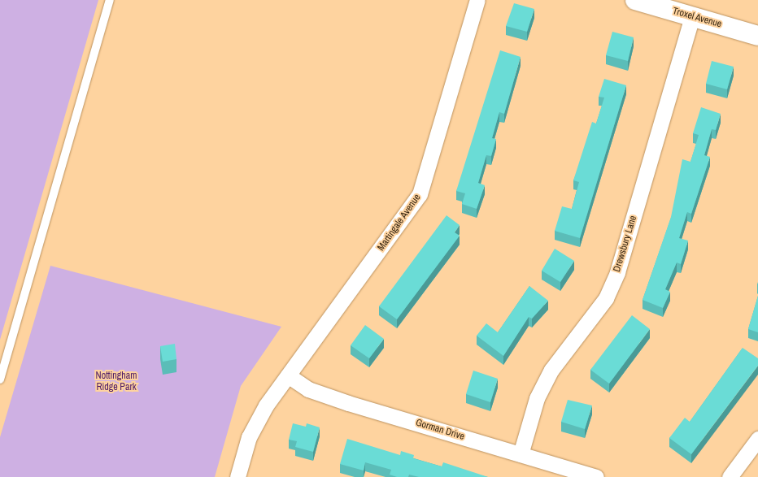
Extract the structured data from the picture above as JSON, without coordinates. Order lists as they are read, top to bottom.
{
  "streets": {
    "street": [
      "Troxel Avenue",
      "Martingale Avenue",
      "Drewsbury Lane",
      "Gorman Drive"
    ]
  },
  "crossings": [
    ["Troxel Avenue", "Drewsbury Lane"],
    ["Martingale Avenue", "Gorman Drive"],
    ["Drewsbury Lane", "Gorman Drive"]
  ],
  "parks": ["Nottingham Ridge Park"]
}
